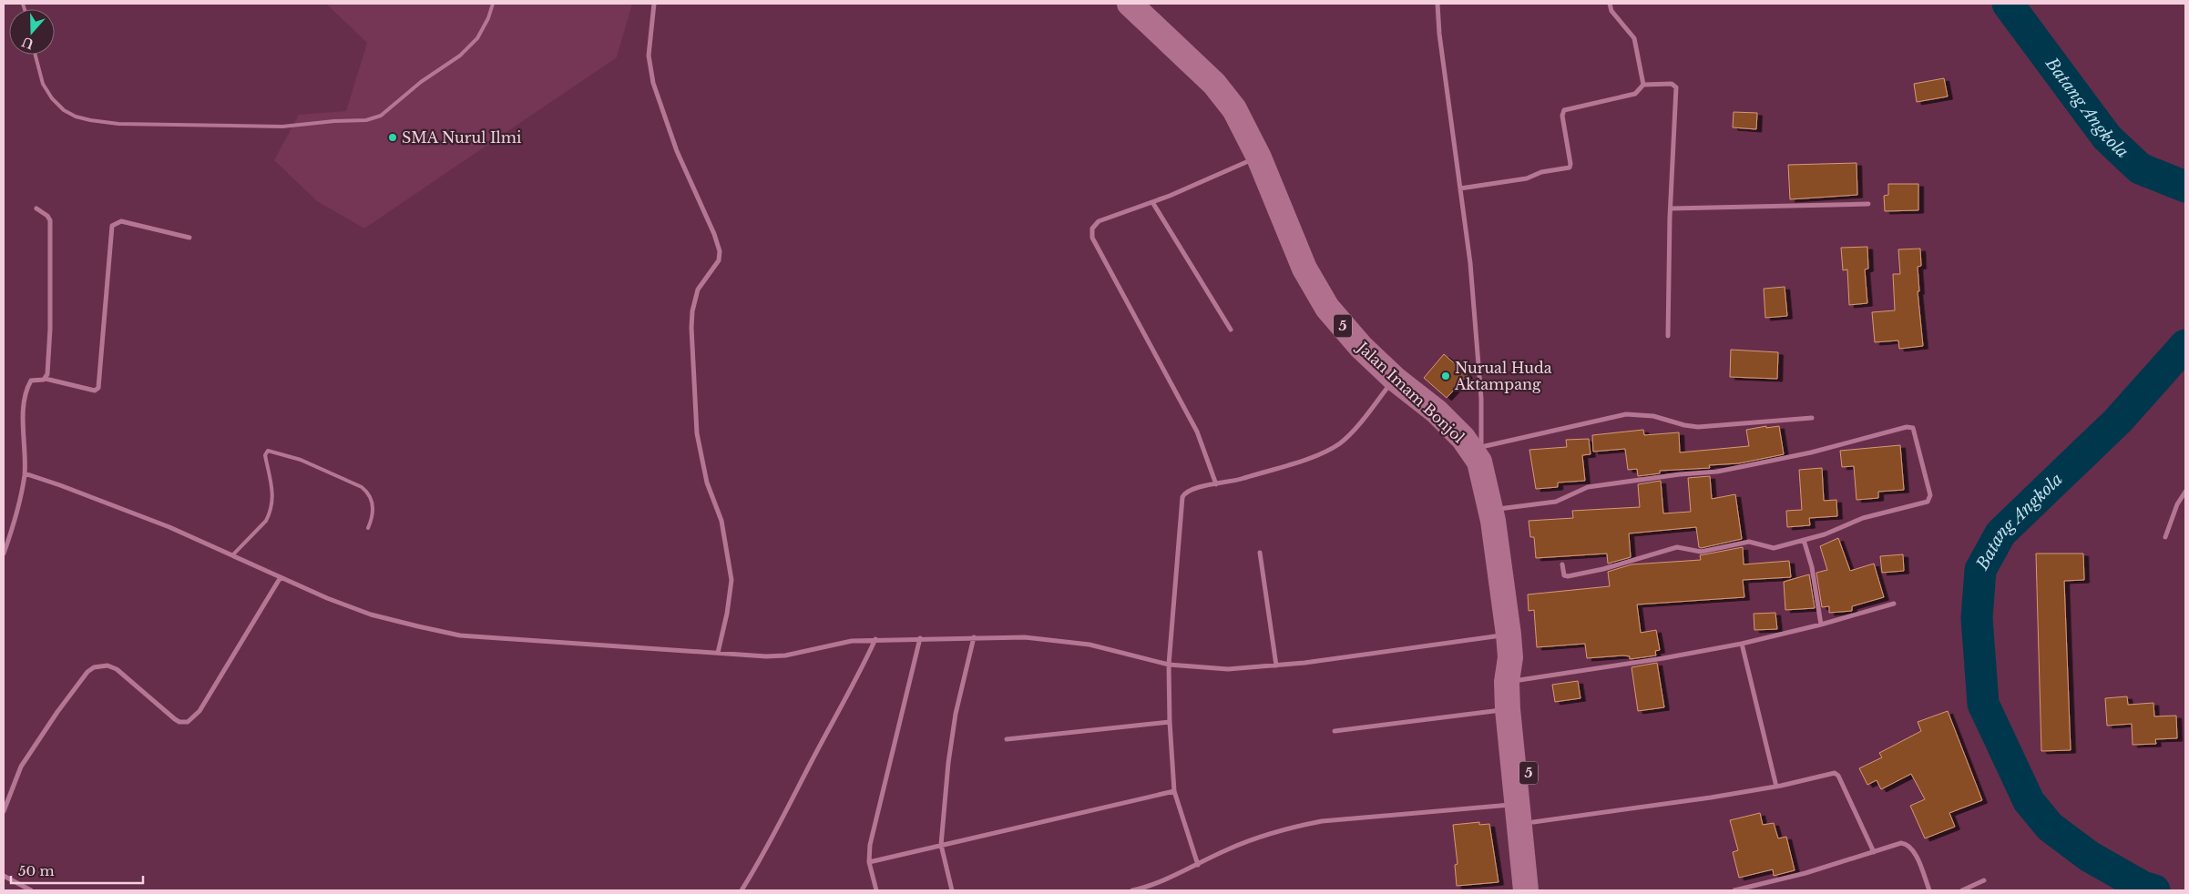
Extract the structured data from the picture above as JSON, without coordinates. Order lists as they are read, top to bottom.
{
  "streets": {
    "highway": ["5", "Jalan Imam Bonjol"]
  },
  "water": ["Batang Angkola"],
  "places": ["SMA Nurul Ilmi", "Nurual Huda Aktampang"],
  "scale_bar": "50 m",
  "north": "bottom"
}
